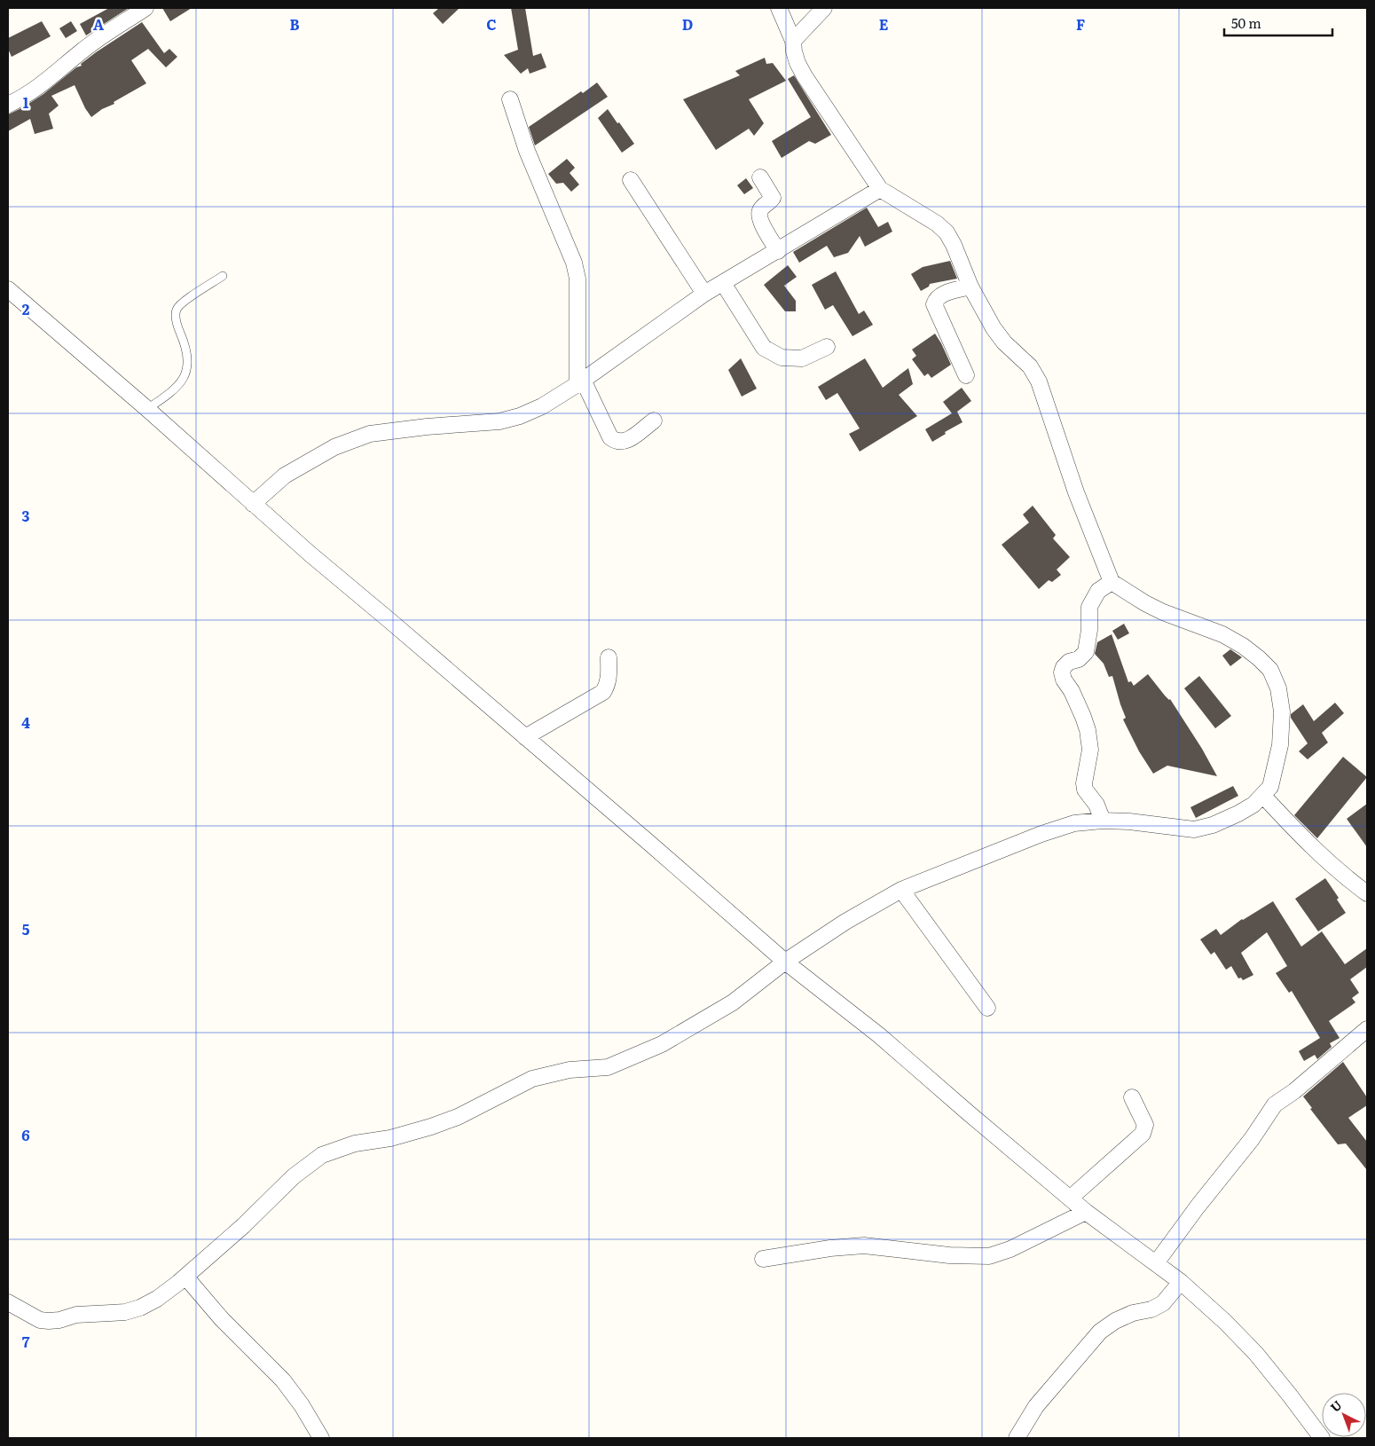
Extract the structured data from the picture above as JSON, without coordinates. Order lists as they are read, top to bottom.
{
  "scale_bar": "50 m",
  "north": "top left",
  "grid": {
    "columns": [
      "A",
      "B",
      "C",
      "D",
      "E",
      "F"
    ],
    "rows": [
      "1",
      "2",
      "3",
      "4",
      "5",
      "6",
      "7"
    ]
  }
}
